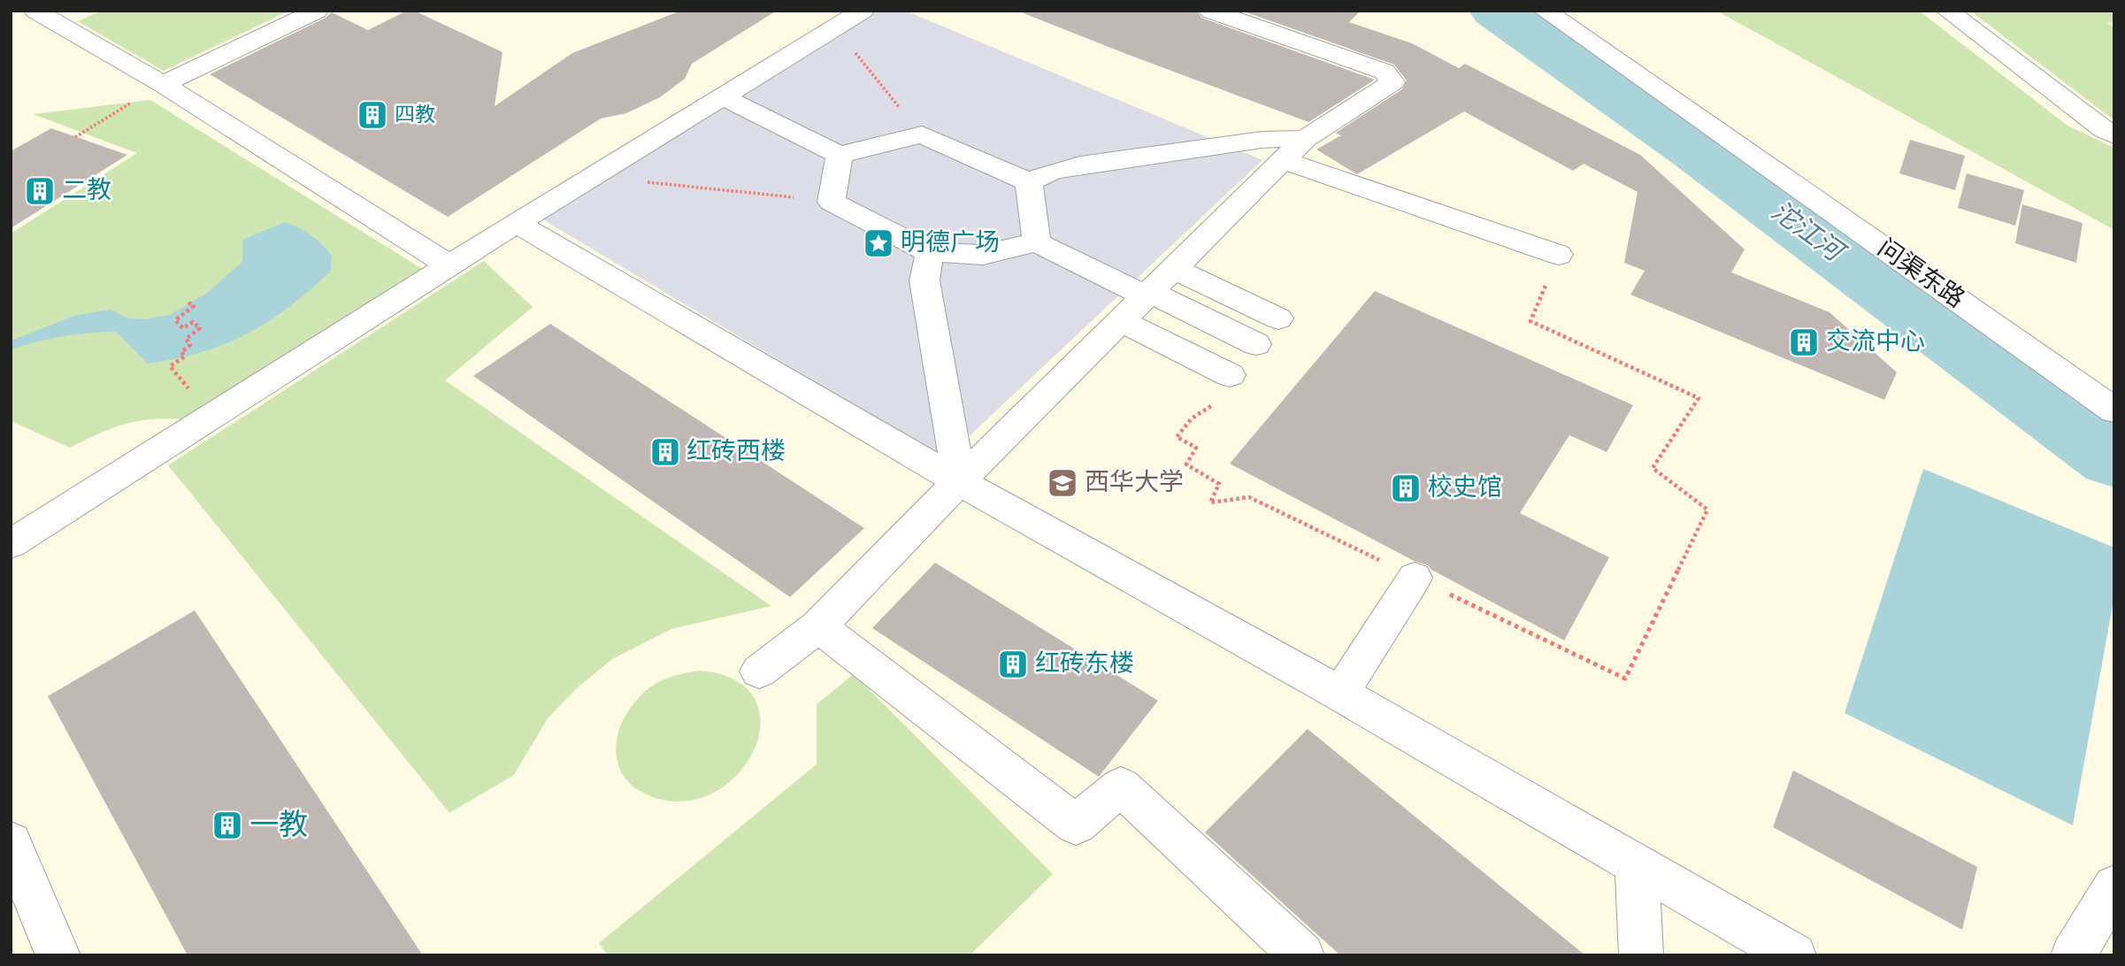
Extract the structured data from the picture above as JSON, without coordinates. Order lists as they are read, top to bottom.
{
  "streets": {
    "street": ["问渠东路"]
  },
  "water": ["沱江河"],
  "places": {
    "building": [
      "四教",
      "二教",
      "交流中心",
      "红砖西楼",
      "校史馆",
      "红砖东楼",
      "一教"
    ],
    "place": ["明德广场"],
    "school or university": ["西华大学"]
  }
}
